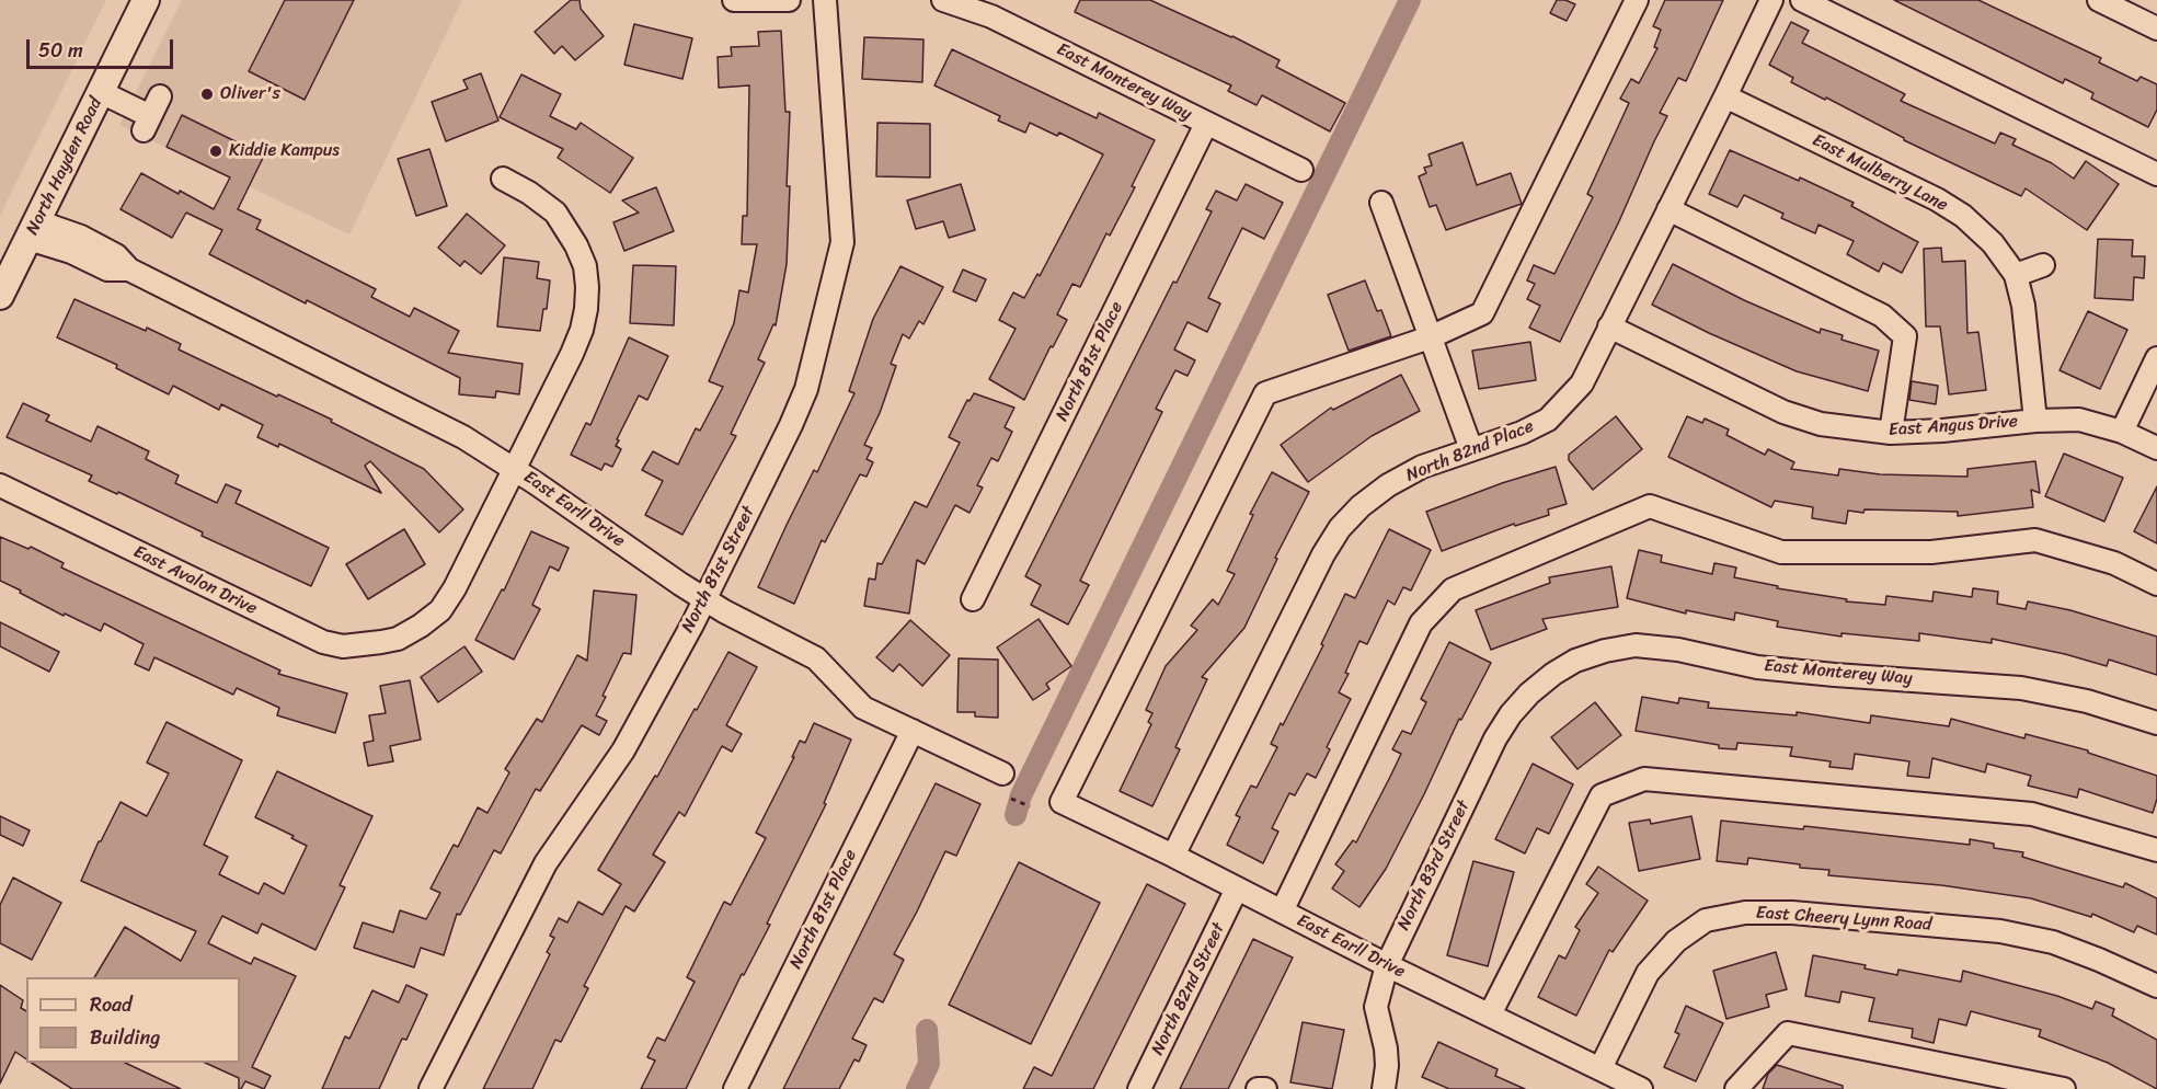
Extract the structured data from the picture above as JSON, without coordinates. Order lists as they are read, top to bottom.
{
  "streets": {
    "main road": ["North Hayden Road"],
    "street": [
      "East Monterey Way",
      "East Mulberry Lane",
      "North 81st Place",
      "East Angus Drive",
      "North 82nd Place",
      "East Earll Drive",
      "North 81st Street",
      "East Avalon Drive",
      "North 83rd Street",
      "East Cheery Lynn Road",
      "North 82nd Street"
    ]
  },
  "crossings": [
    ["East Monterey Way", "North 81st Place"],
    ["East Monterey Way", "North 83rd Street"],
    ["North Hayden Road", "East Earll Drive"],
    ["East Mulberry Lane", "East Angus Drive"],
    ["East Mulberry Lane", "North 82nd Place"],
    ["North 81st Place", "East Earll Drive"],
    ["East Angus Drive", "North 82nd Place"],
    ["North 82nd Place", "East Earll Drive"],
    ["East Earll Drive", "North 81st Street"],
    ["East Earll Drive", "East Avalon Drive"],
    ["East Earll Drive", "North 83rd Street"],
    ["East Earll Drive", "East Cheery Lynn Road"],
    ["East Earll Drive", "North 82nd Street"]
  ],
  "places": ["Oliver's", "Kiddie Kampus"],
  "legend": ["Road", "Building"],
  "scale_bar": "50 m"
}
